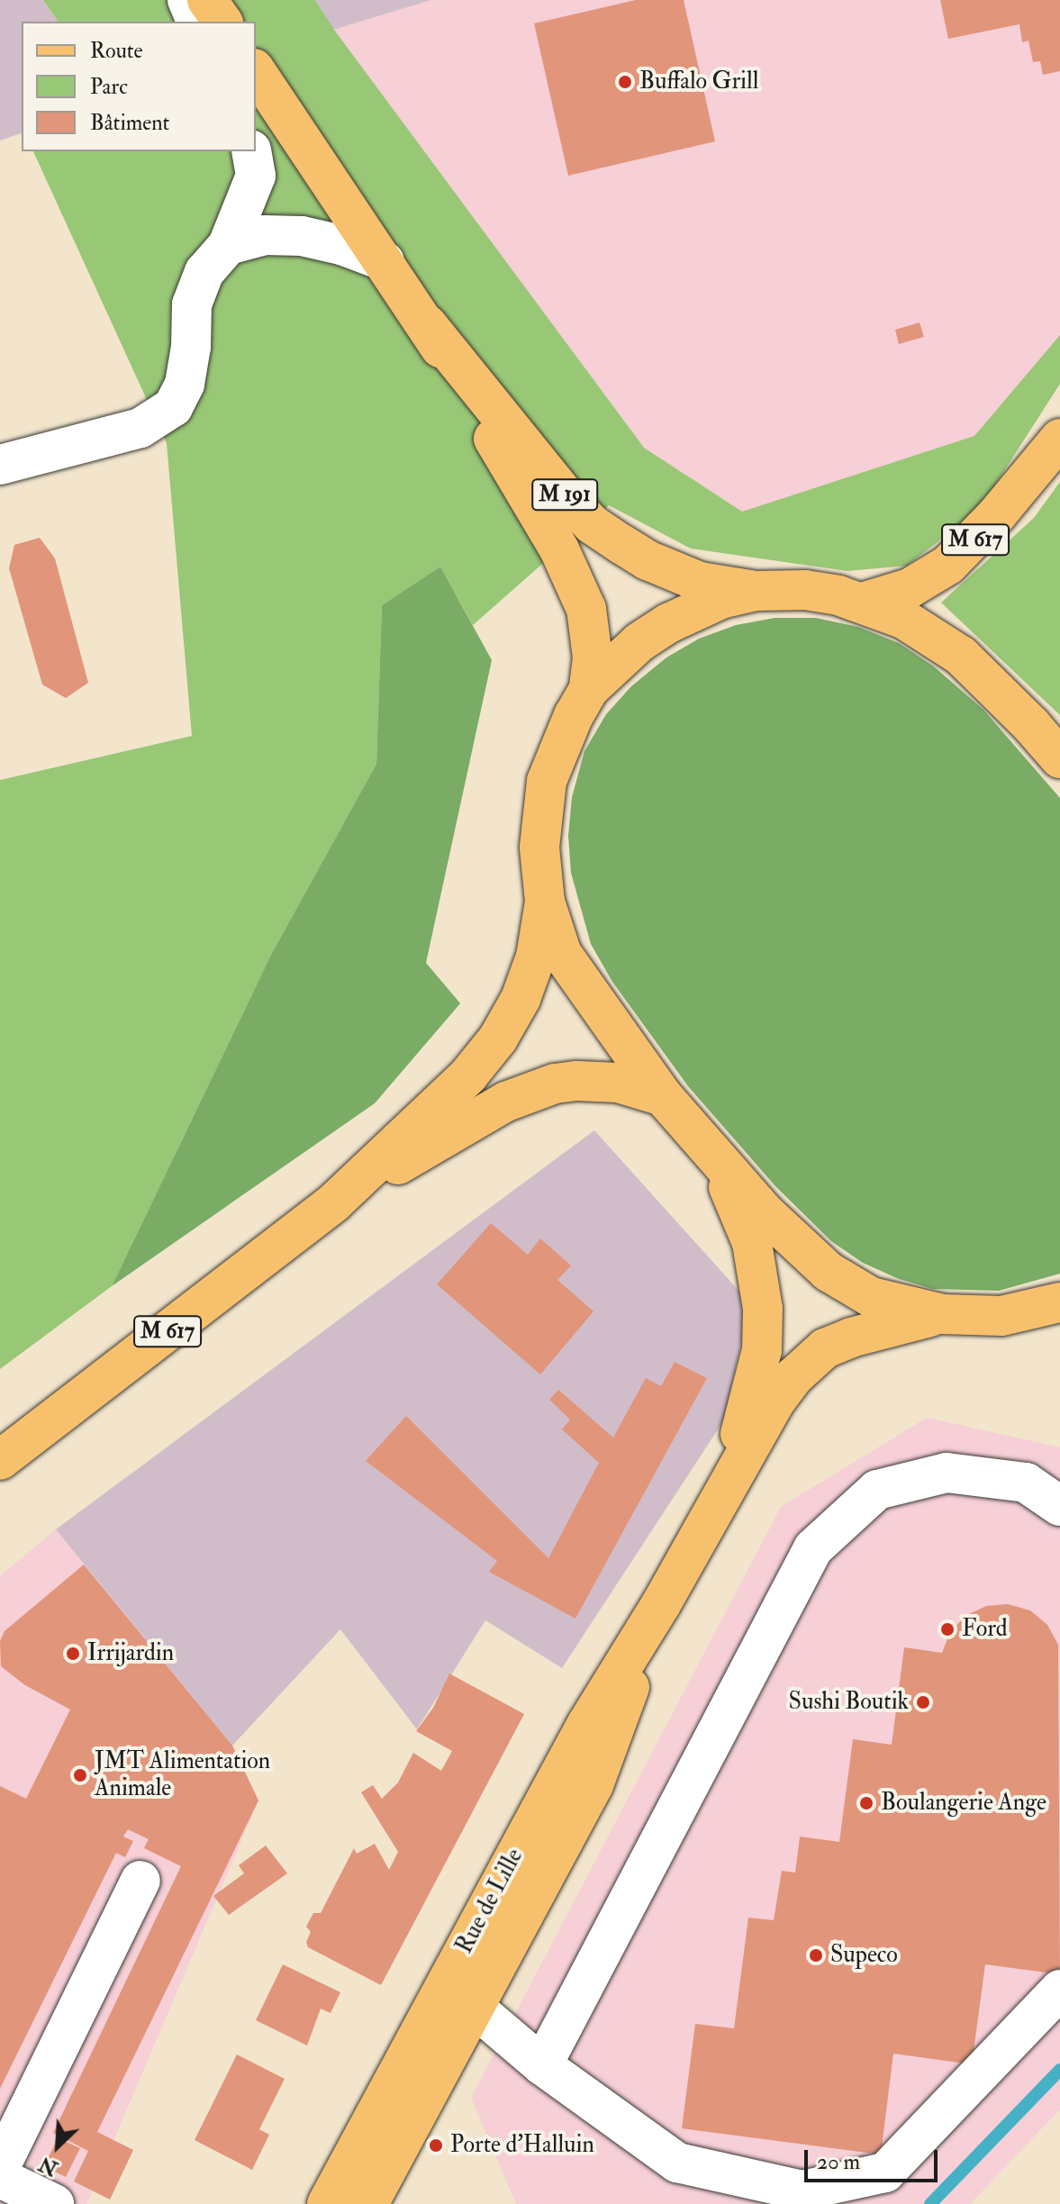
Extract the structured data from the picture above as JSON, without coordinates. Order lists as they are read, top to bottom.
{
  "streets": {
    "main road": ["M 191", "M 617", "Rue de Lille"]
  },
  "places": [
    "Buffalo Grill",
    "Ford",
    "Irrijardin",
    "Sushi Boutik",
    "JMT Alimentation Animale",
    "Boulangerie Ange",
    "Supeco",
    "Porte d'Halluin"
  ],
  "legend": ["Route", "Parc", "Bâtiment"],
  "scale_bar": "20 m",
  "north": "bottom left"
}
